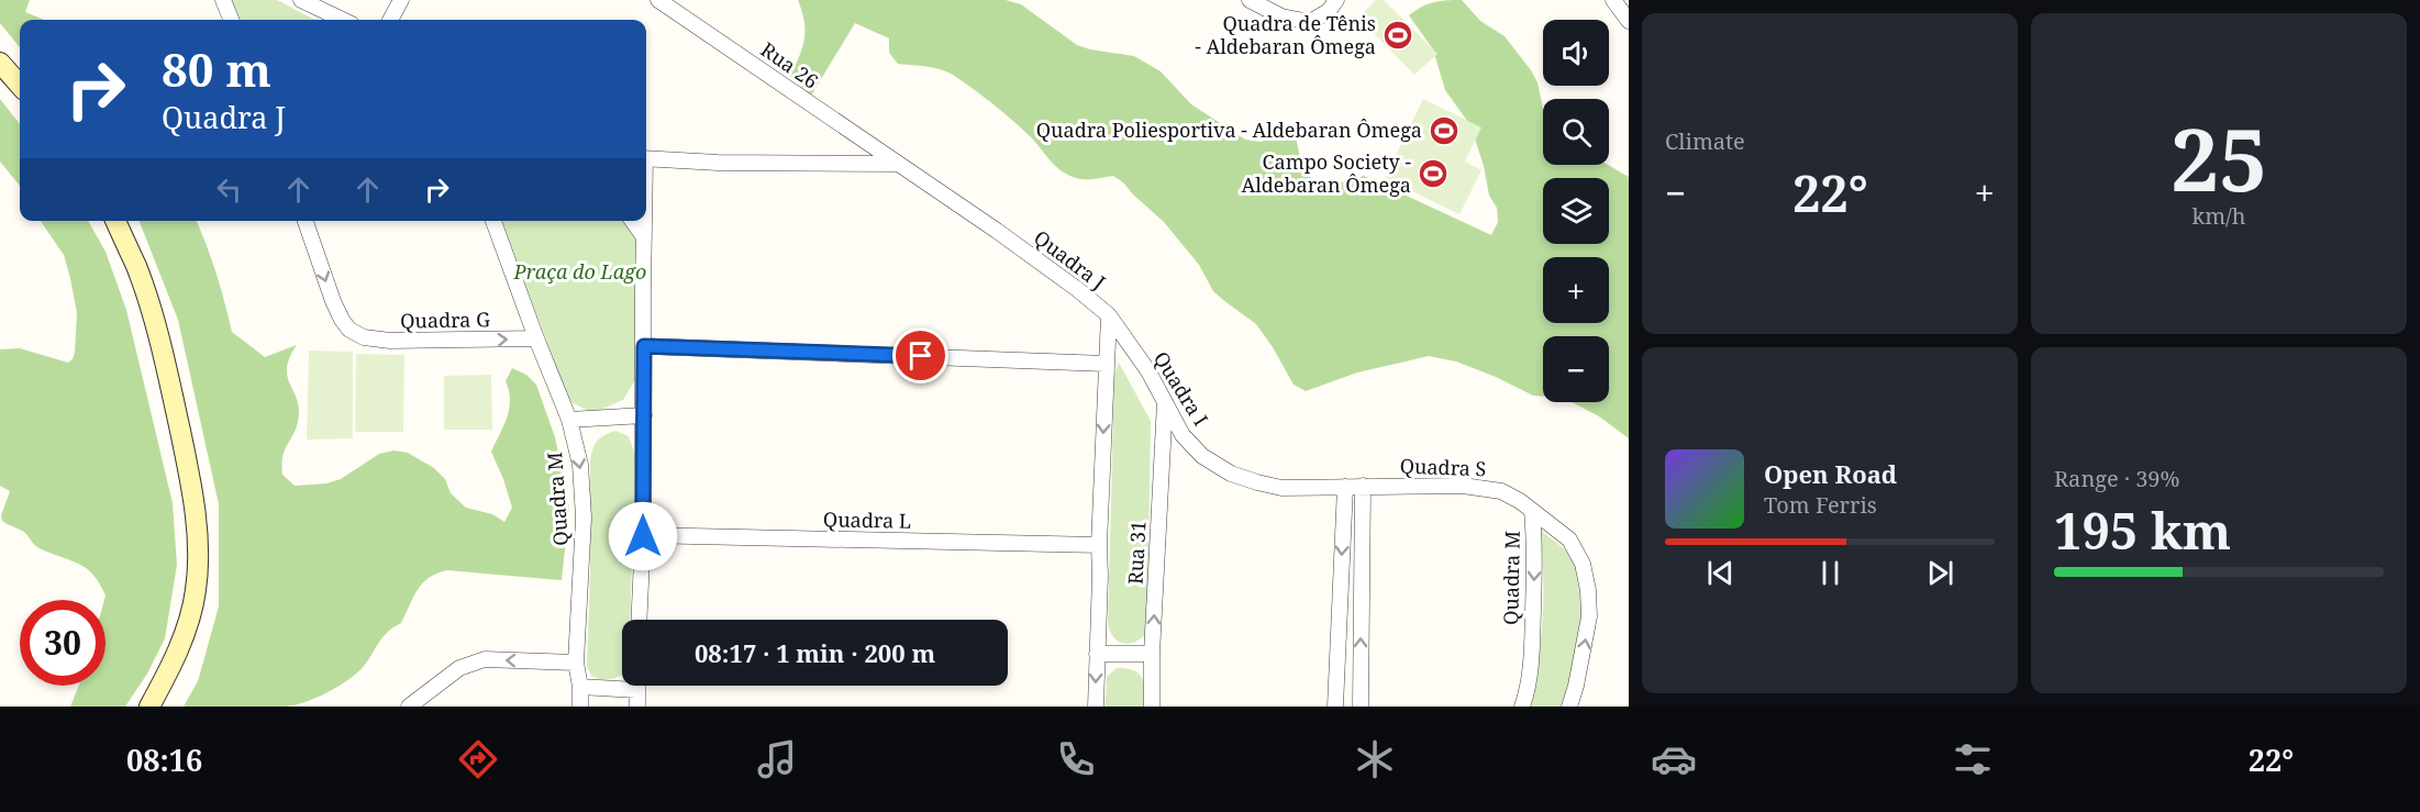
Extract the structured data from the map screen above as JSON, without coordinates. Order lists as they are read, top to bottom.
{
  "streets": {
    "street": [
      "Rua 26",
      "Quadra J",
      "Quadra G",
      "Quadra I",
      "Quadra S",
      "Quadra M",
      "Quadra L",
      "Rua 31"
    ]
  },
  "crossings": [
    ["Rua 26", "Quadra J"],
    ["Quadra J", "Quadra I"],
    ["Quadra G", "Quadra M"],
    ["Quadra I", "Quadra S"],
    ["Quadra I", "Rua 31"],
    ["Quadra S", "Quadra M"]
  ],
  "one_way": ["Quadra G"],
  "parks": ["Praça do Lago"],
  "places": {
    "sports": ["Quadra de Tênis - Aldebaran Ômega", "Quadra Poliesportiva - Aldebaran Ômega", "Campo Society - Aldebaran Ômega"]
  },
  "page": {
    "tile": [
      "Climate",
      ["25", "km/h"],
      ["Range · 39%", "195 km"]
    ],
    "map_buttons": ["+", "−"],
    "turn": ["80 m", "Quadra J"],
    "heat": ["−", "22°", "+"],
    "song": ["Open Road", "Tom Ferris"],
    "limit": "30",
    "trip": "08:17 · 1 min · 200 m",
    "tabs": ["08:16", "22°"]
  }
}
